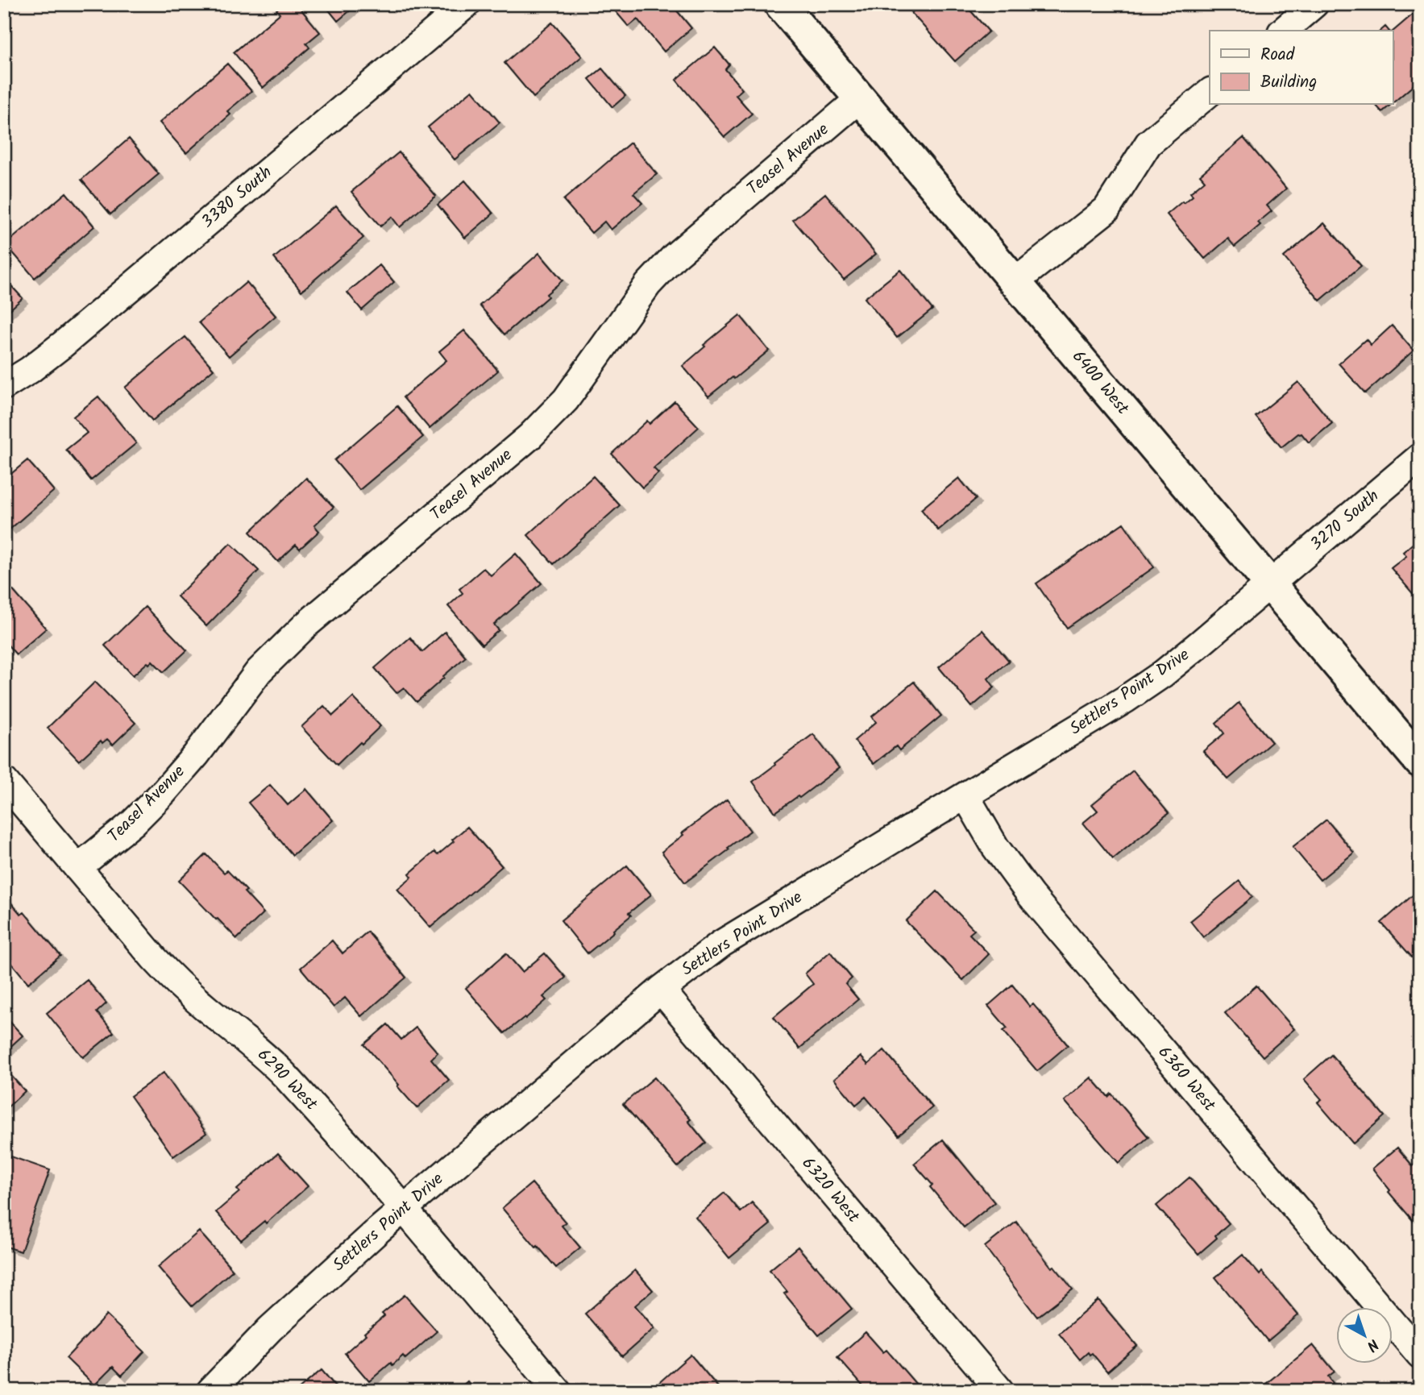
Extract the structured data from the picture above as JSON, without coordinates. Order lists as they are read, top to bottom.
{
  "streets": {
    "street": [
      "Teasel Avenue",
      "3380 South",
      "6400 West",
      "3270 South",
      "Settlers Point Drive",
      "6360 West",
      "6290 West",
      "6320 West"
    ]
  },
  "crossings": [
    ["Teasel Avenue", "6400 West"],
    ["Teasel Avenue", "6290 West"],
    ["6400 West", "3270 South"],
    ["6400 West", "Settlers Point Drive"],
    ["3270 South", "Settlers Point Drive"],
    ["Settlers Point Drive", "6360 West"],
    ["Settlers Point Drive", "6290 West"],
    ["Settlers Point Drive", "6320 West"]
  ],
  "legend": ["Road", "Building"],
  "north": "bottom right"
}
